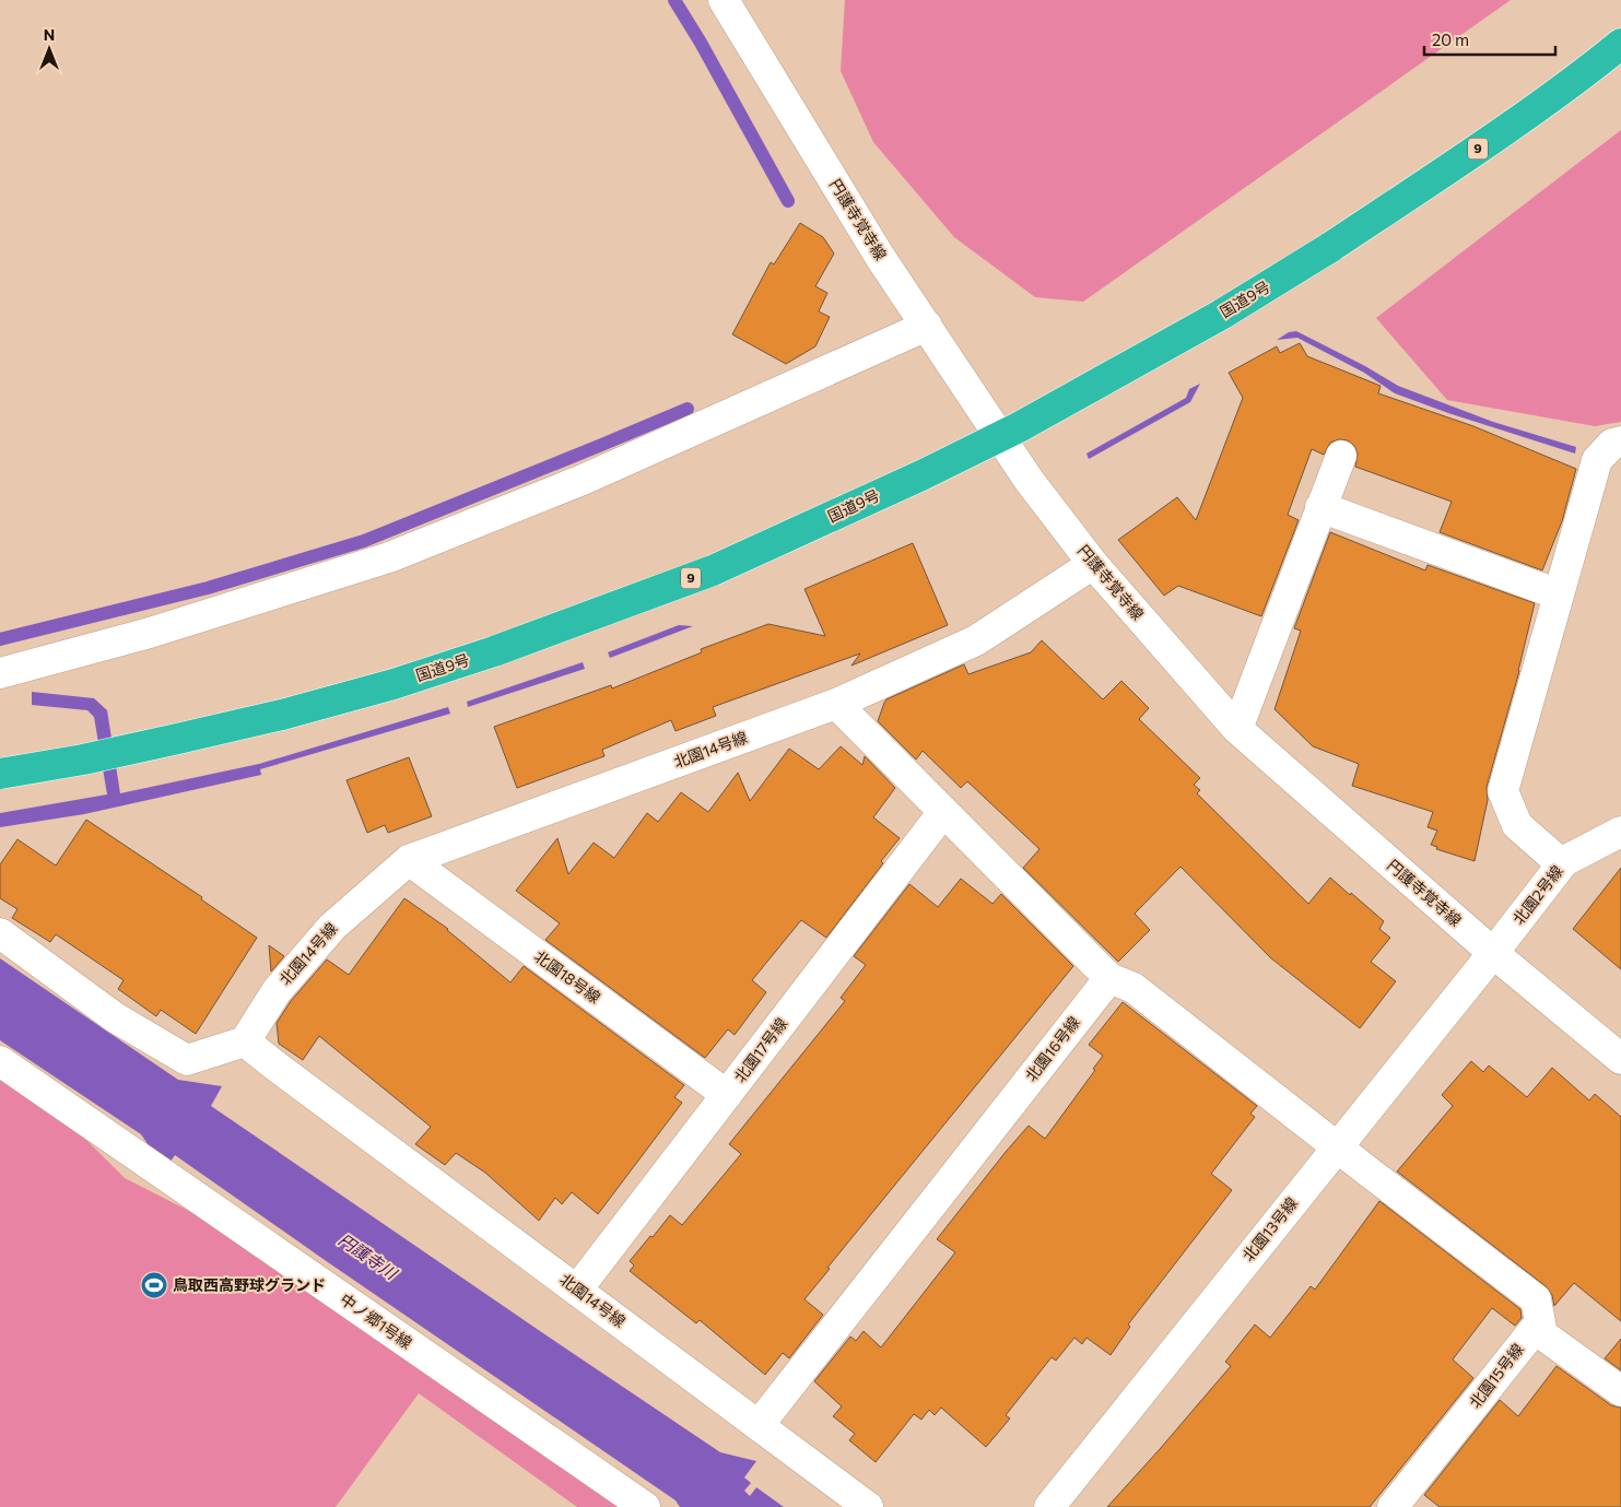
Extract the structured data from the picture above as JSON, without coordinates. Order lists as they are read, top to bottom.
{
  "streets": {
    "highway": ["9", "国道9号"],
    "street": [
      "円護寺覚寺線",
      "北園14号線",
      "北園2号線",
      "北園18号線",
      "北園16号線",
      "北園17号線",
      "北園13号線",
      "中ノ郷1号線",
      "北園15号線"
    ]
  },
  "crossings": [
    ["円護寺覚寺線", "北園14号線"],
    ["円護寺覚寺線", "北園2号線"],
    ["円護寺覚寺線", "北園13号線"],
    ["北園14号線", "北園18号線"],
    ["北園14号線", "北園16号線"],
    ["北園14号線", "北園17号線"],
    ["北園2号線", "北園13号線"],
    ["北園18号線", "北園17号線"]
  ],
  "water": ["円護寺川"],
  "places": {
    "sports": ["鳥取西高野球グランド"]
  },
  "scale_bar": "20 m",
  "north": "top"
}
